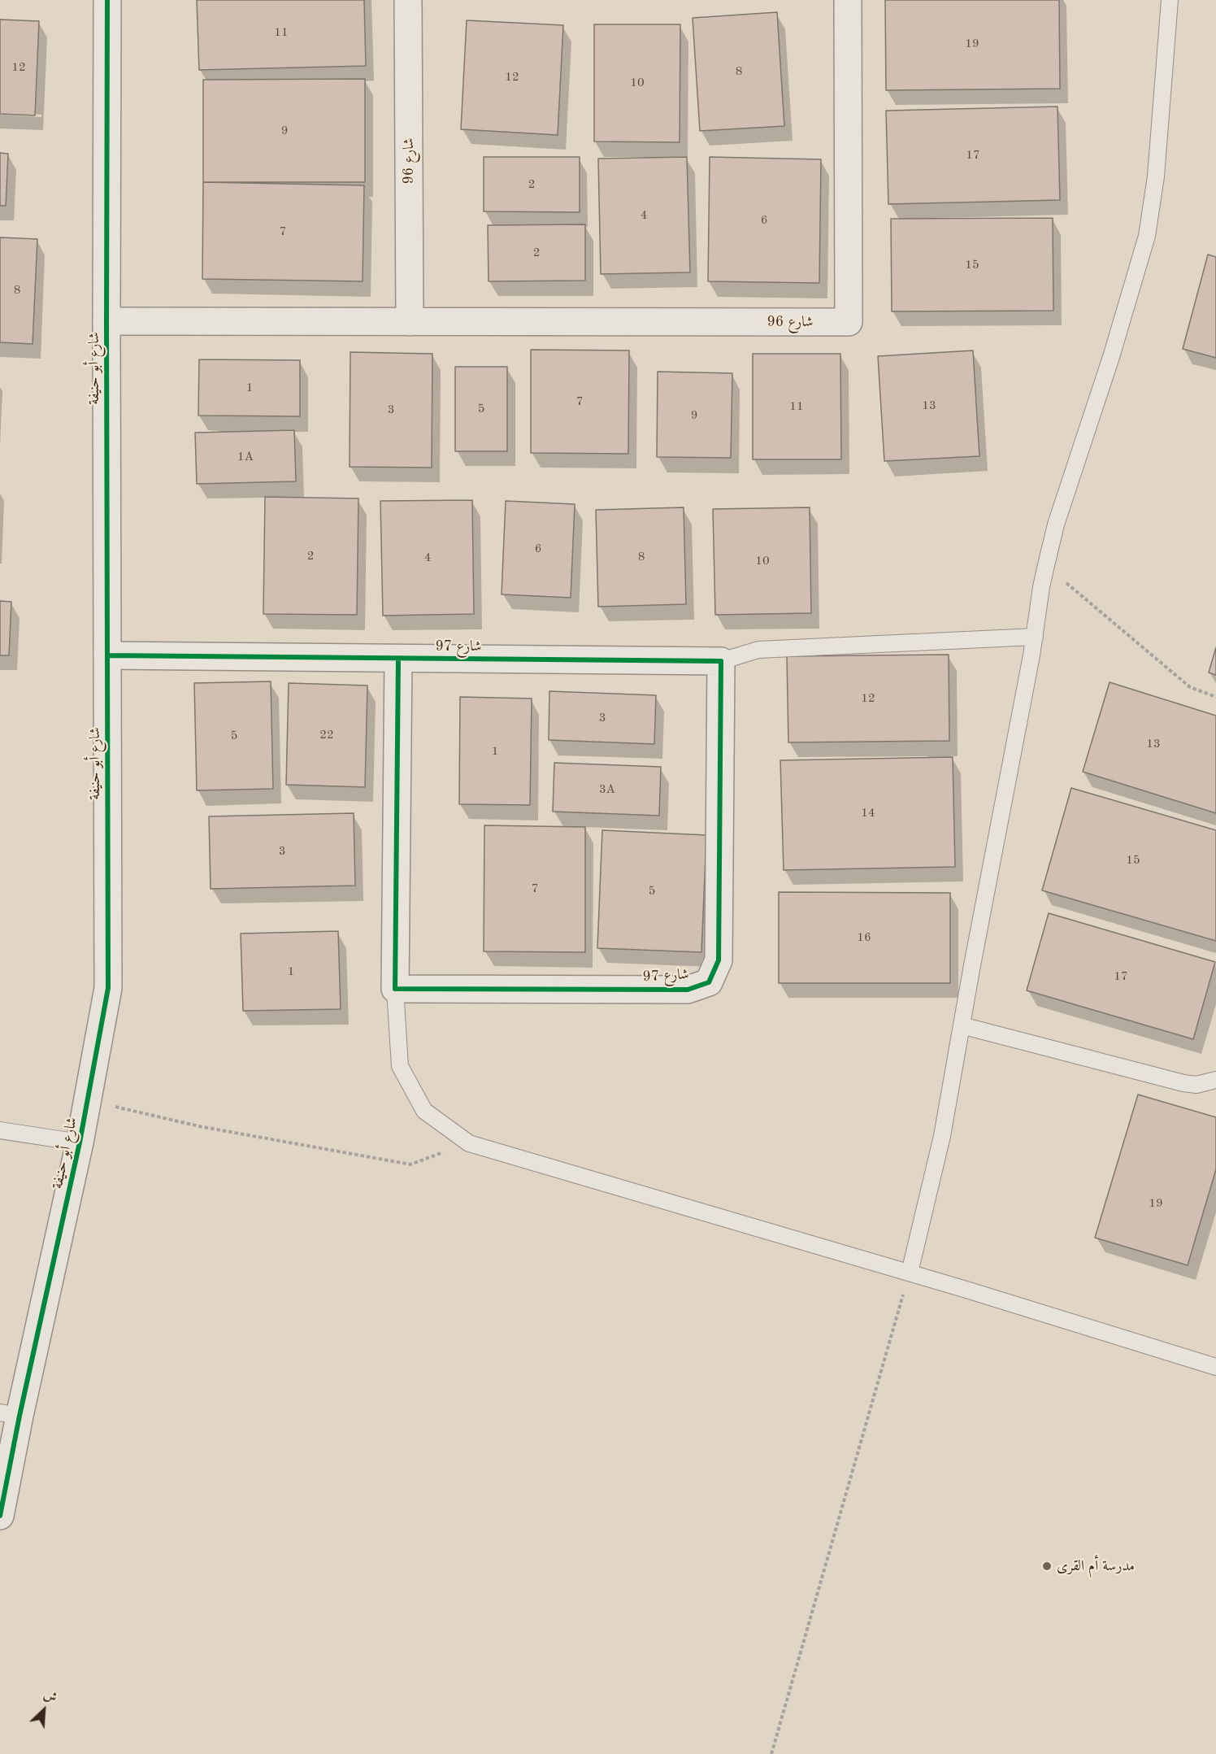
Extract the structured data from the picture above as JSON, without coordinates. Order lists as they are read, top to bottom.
{
  "streets": {
    "street": ["شارع 96", "شارع أبو حنيفة", "شارع 97"]
  },
  "crossings": [
    ["شارع 96", "شارع أبو حنيفة"],
    ["شارع أبو حنيفة", "شارع 97"]
  ],
  "places": ["مدرسة أم القرى"],
  "house_numbers": [
    "11",
    "19",
    "12",
    "8",
    "12",
    "10",
    "9",
    "17",
    "2",
    "4",
    "6",
    "7",
    "2",
    "15",
    "8",
    "1",
    "7",
    "13",
    "11",
    "5",
    "3",
    "9",
    "1A",
    "6",
    "2",
    "8",
    "4",
    "10",
    "12",
    "3",
    "22",
    "5",
    "13",
    "1",
    "3A",
    "14",
    "3",
    "15",
    "7",
    "5",
    "16",
    "1",
    "17",
    "19"
  ],
  "north": "top right"
}
